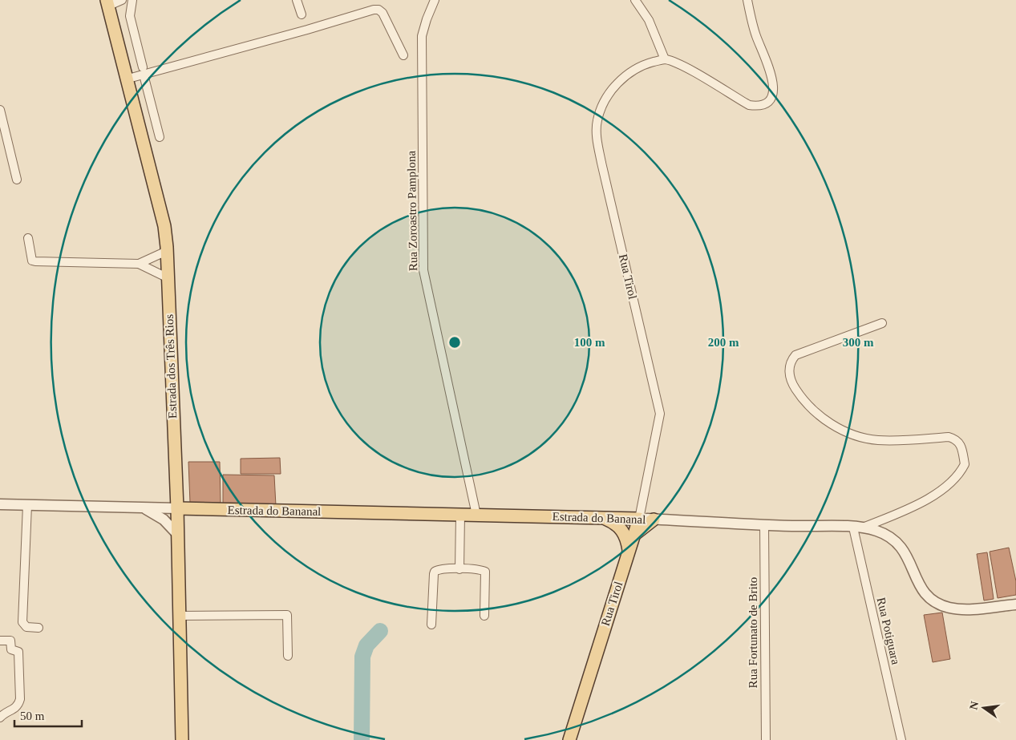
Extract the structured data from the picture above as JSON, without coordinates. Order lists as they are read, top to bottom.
{
  "streets": {
    "main road": ["Rua Tirol", "Estrada dos Três Rios", "Estrada do Bananal"],
    "street": ["Rua Zoroastro Pamplona", "Rua Potiguara", "Rua Fortunato de Brito"]
  },
  "crossings": [
    ["Rua Zoroastro Pamplona", "Estrada do Bananal"],
    ["Rua Tirol", "Estrada do Bananal"],
    ["Estrada dos Três Rios", "Estrada do Bananal"],
    ["Estrada do Bananal", "Rua Potiguara"],
    ["Estrada do Bananal", "Rua Fortunato de Brito"]
  ],
  "scale_bar": "50 m",
  "north": "left",
  "rings": ["100 m", "200 m", "300 m"]
}
